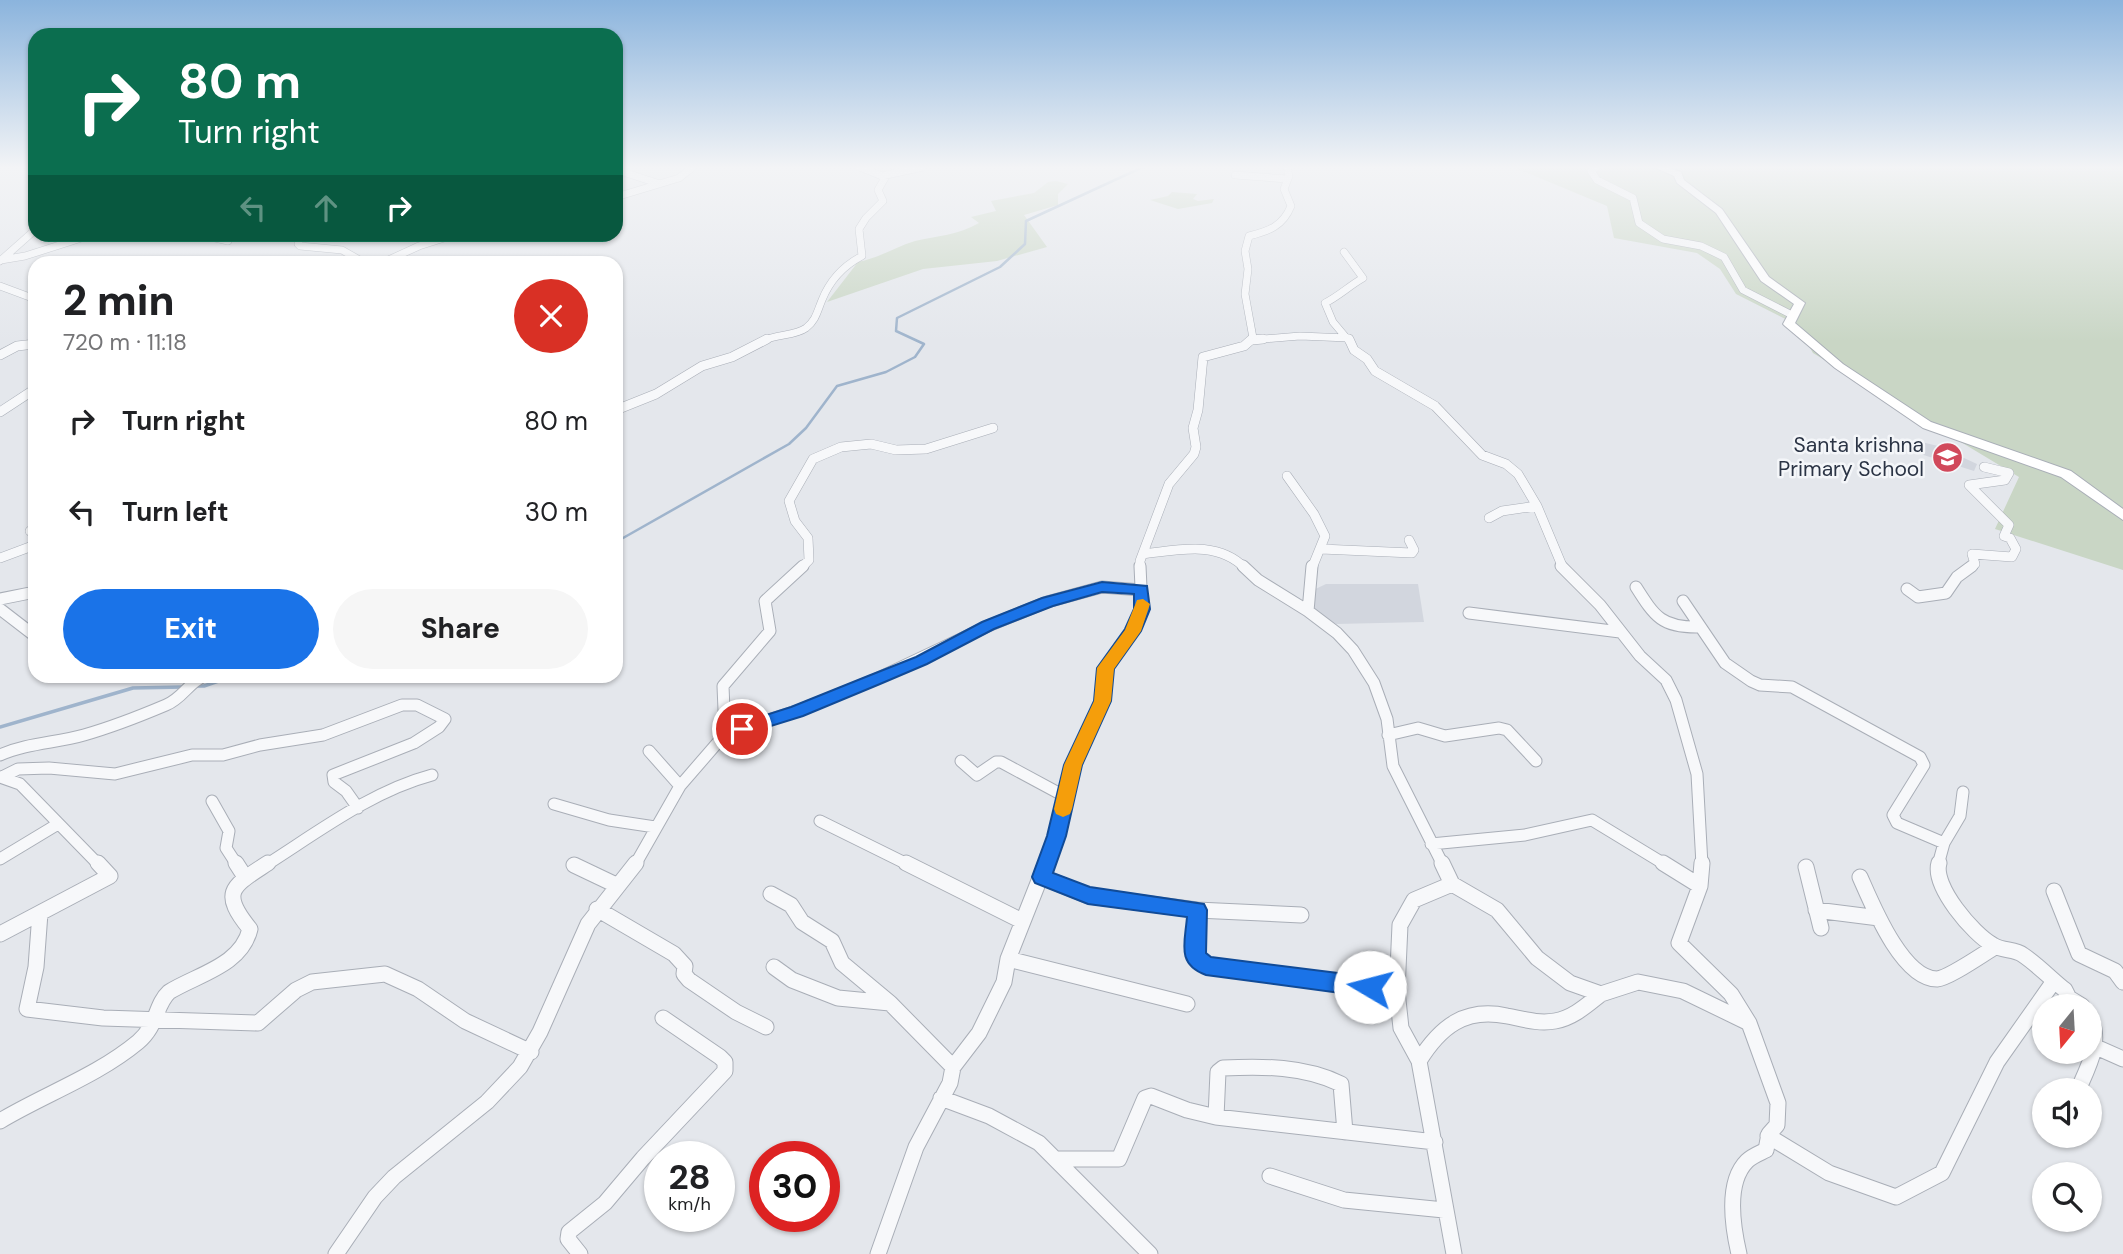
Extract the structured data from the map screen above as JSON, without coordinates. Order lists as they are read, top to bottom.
{
  "places": {
    "school or university": ["Santa krishna Primary School"]
  },
  "north": "bottom",
  "page": {
    "turn": ["80 m", "Turn right"],
    "heading": ["2 min", "720 m · 11:18"],
    "list": [
      {
        "name": "Turn right",
        "value": "80 m"
      },
      {
        "name": "Turn left",
        "value": "30 m"
      }
    ],
    "buttons": ["Exit", "Share"],
    "speed": "28 km/h",
    "limit": "30"
  }
}
